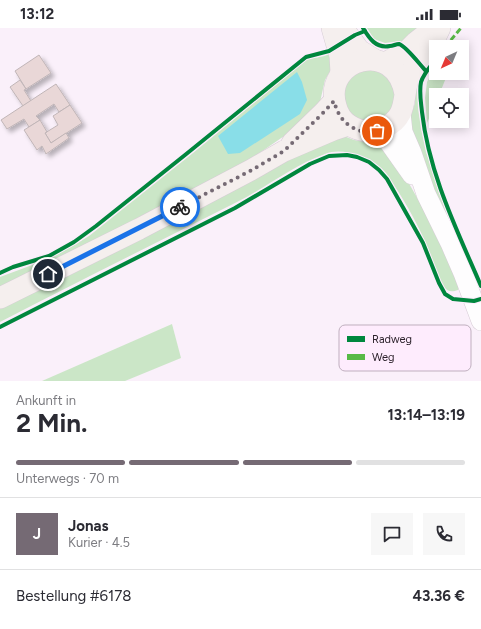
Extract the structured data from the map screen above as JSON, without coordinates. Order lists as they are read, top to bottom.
{
  "legend": ["Radweg", "Weg"],
  "north": "bottom left",
  "page": {
    "status": "13:12",
    "heading": ["2 Min.", "Ankunft in", "13:14–13:19"],
    "panel": [
      "Jonas",
      "Kurier · 4.5",
      "Bestellung #6178",
      "43.36 €"
    ],
    "bar": "Unterwegs · 70 m",
    "round": "J"
  }
}
